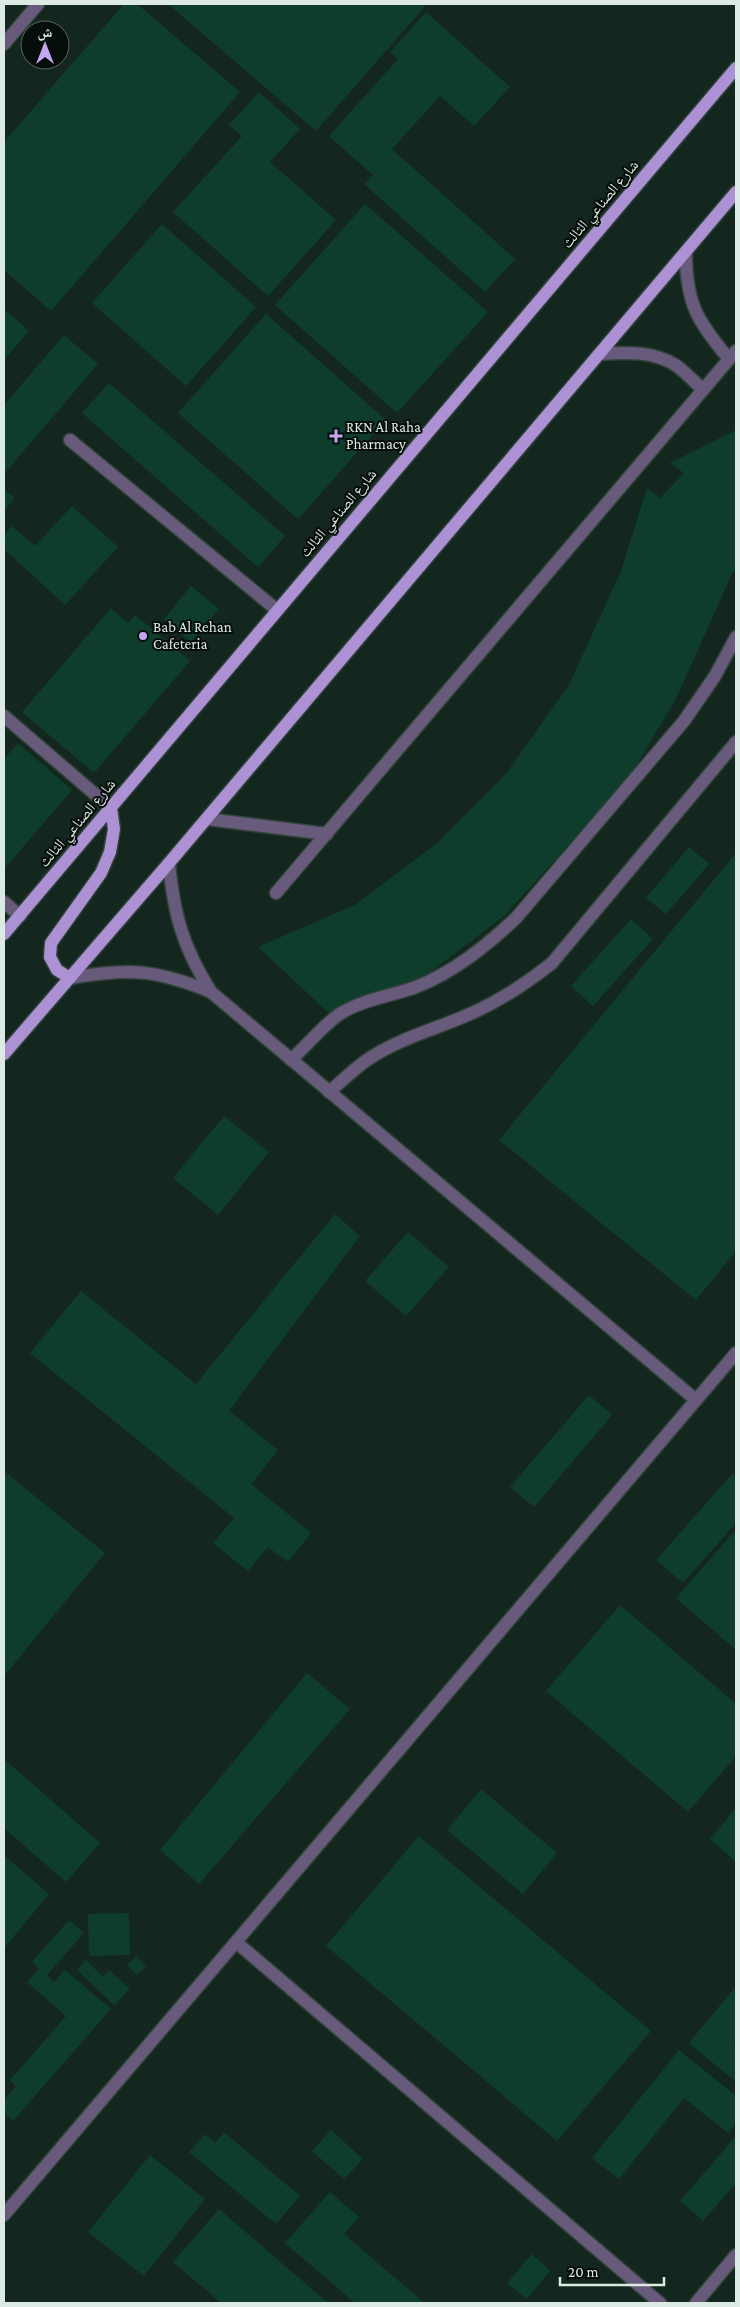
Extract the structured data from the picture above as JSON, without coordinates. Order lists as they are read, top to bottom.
{
  "streets": {
    "main road": ["شارع الصناعي الثالث"]
  },
  "places": {
    "health": ["RKN Al Raha Pharmacy"],
    "other": ["Bab Al Rehan Cafeteria"]
  },
  "scale_bar": "20 m",
  "north": "top"
}
